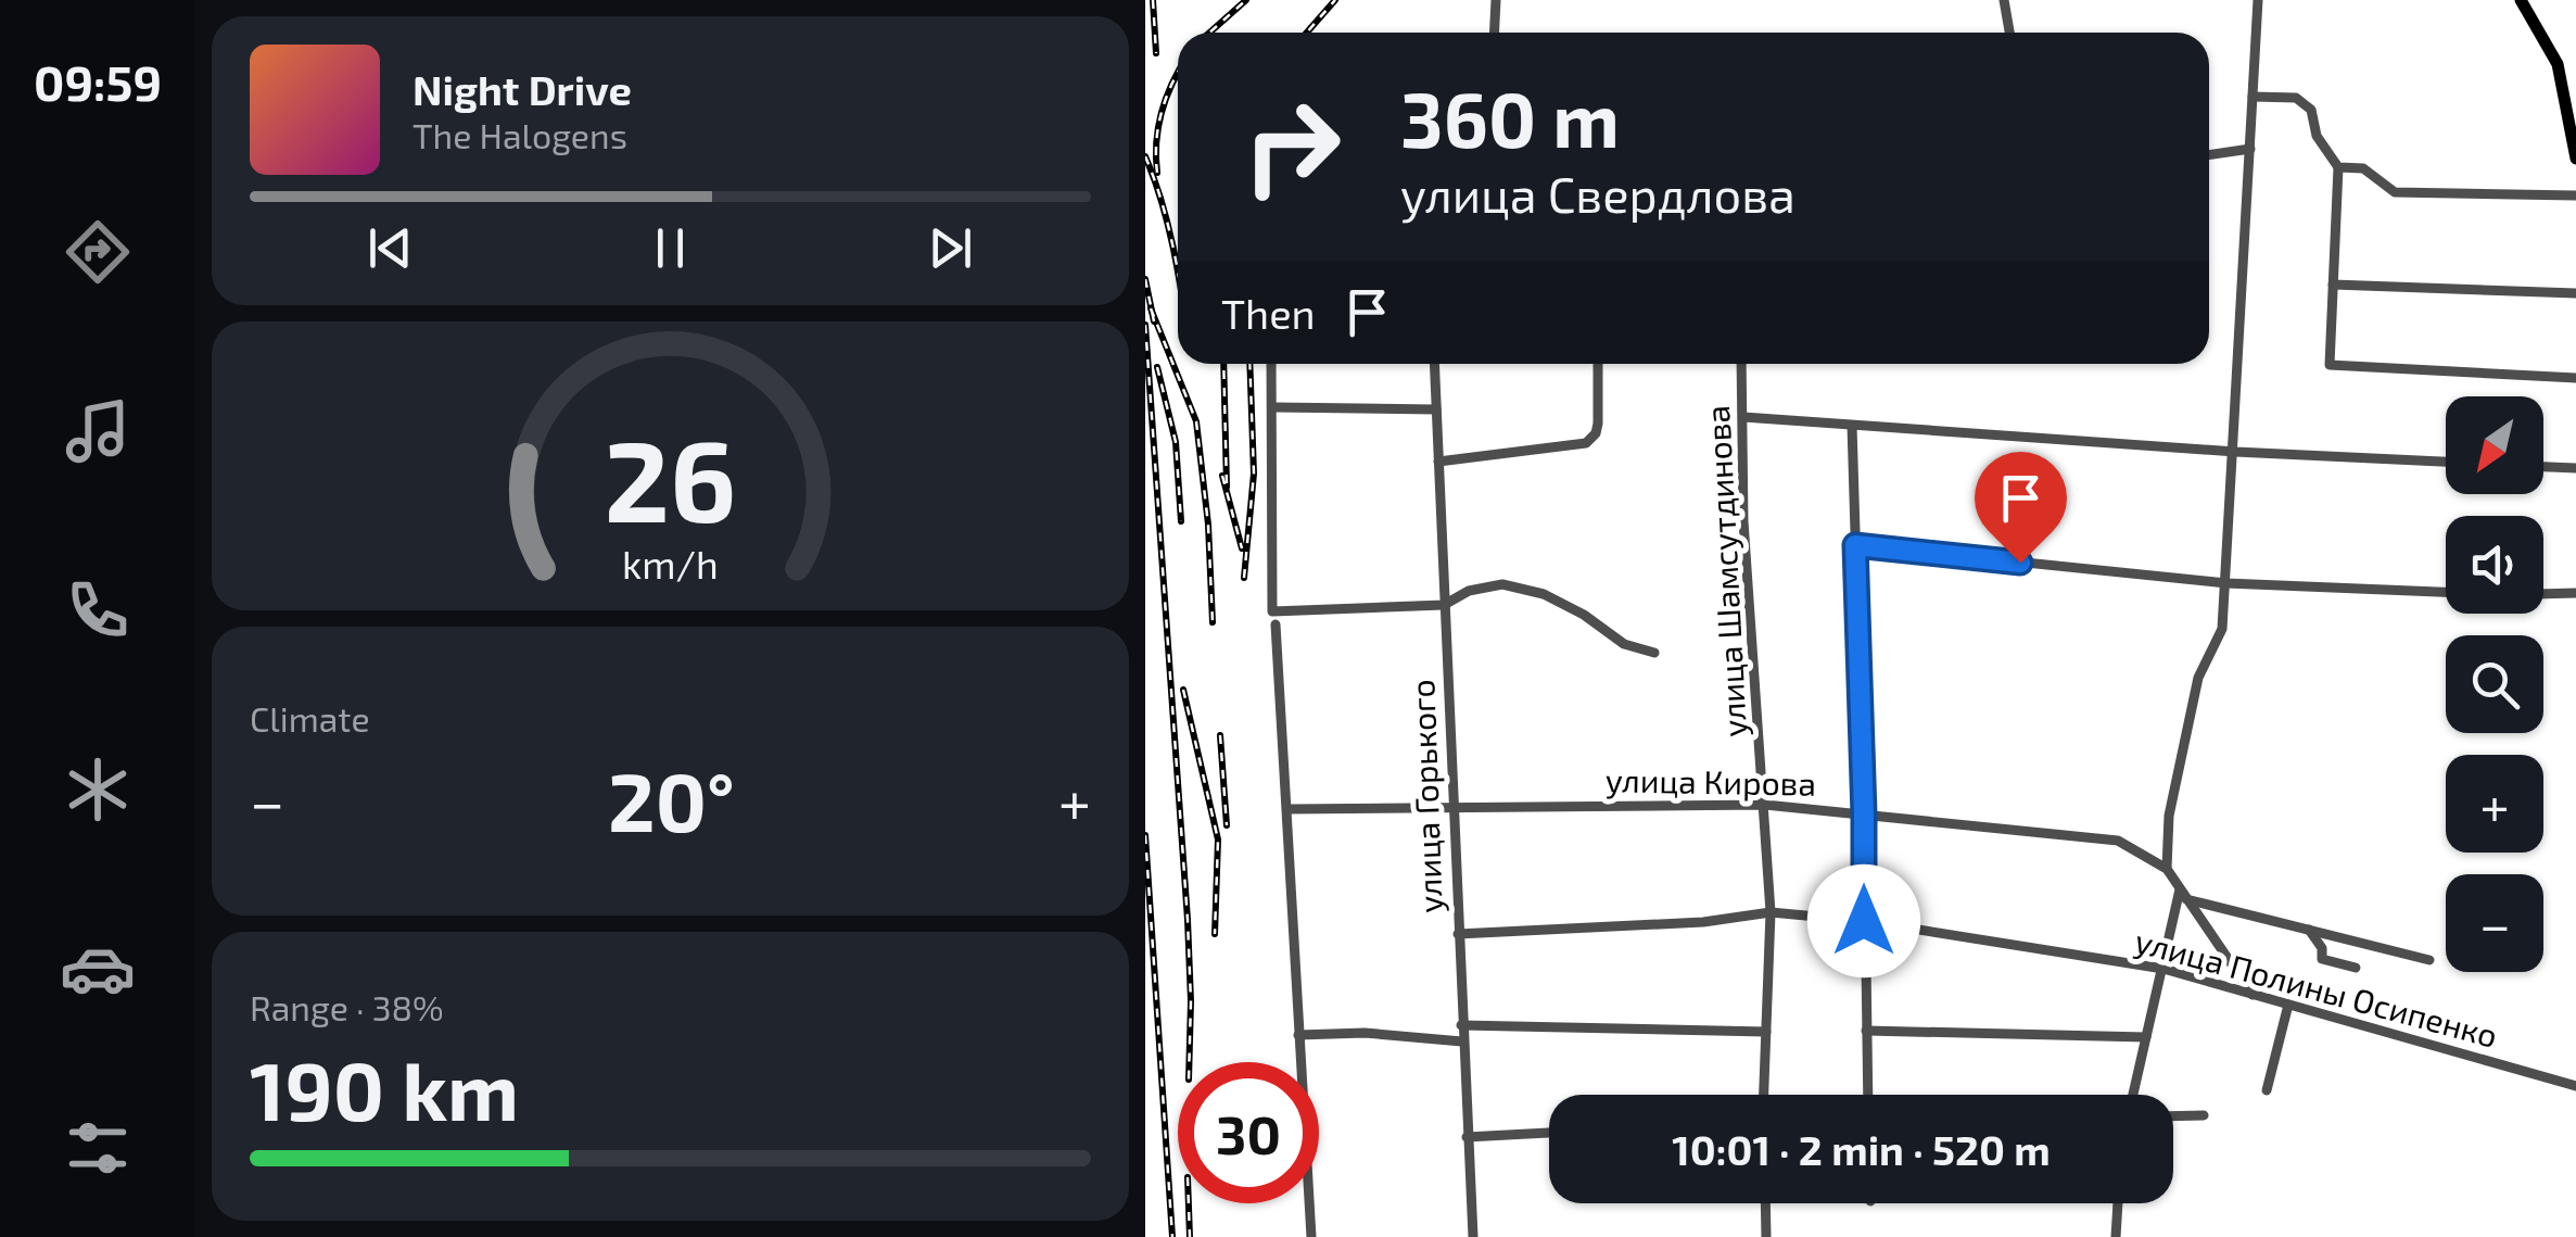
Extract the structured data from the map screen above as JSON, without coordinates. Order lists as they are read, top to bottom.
{
  "streets": {
    "street": [
      "улица Шамсутдинова",
      "улица Кирова",
      "улица Горького",
      "улица Полины Осипенко"
    ]
  },
  "crossings": [
    ["улица Шамсутдинова", "улица Кирова"],
    ["улица Шамсутдинова", "улица Полины Осипенко"],
    ["улица Кирова", "улица Горького"],
    ["улица Кирова", "улица Полины Осипенко"],
    ["улица Горького", "улица Полины Осипенко"]
  ],
  "north": "bottom left",
  "page": {
    "tabs": "09:59",
    "turn": ["360 m", "улица Свердлова"],
    "song": ["Night Drive", "The Halogens"],
    "then": "Then",
    "map_buttons": ["+", "−"],
    "tile": [
      "Climate",
      ["Range · 38%", "190 km"]
    ],
    "heat": ["−", "20°", "+"],
    "limit": "30",
    "trip": "10:01 · 2 min · 520 m",
    "gauge": ["26", "km/h"]
  }
}
